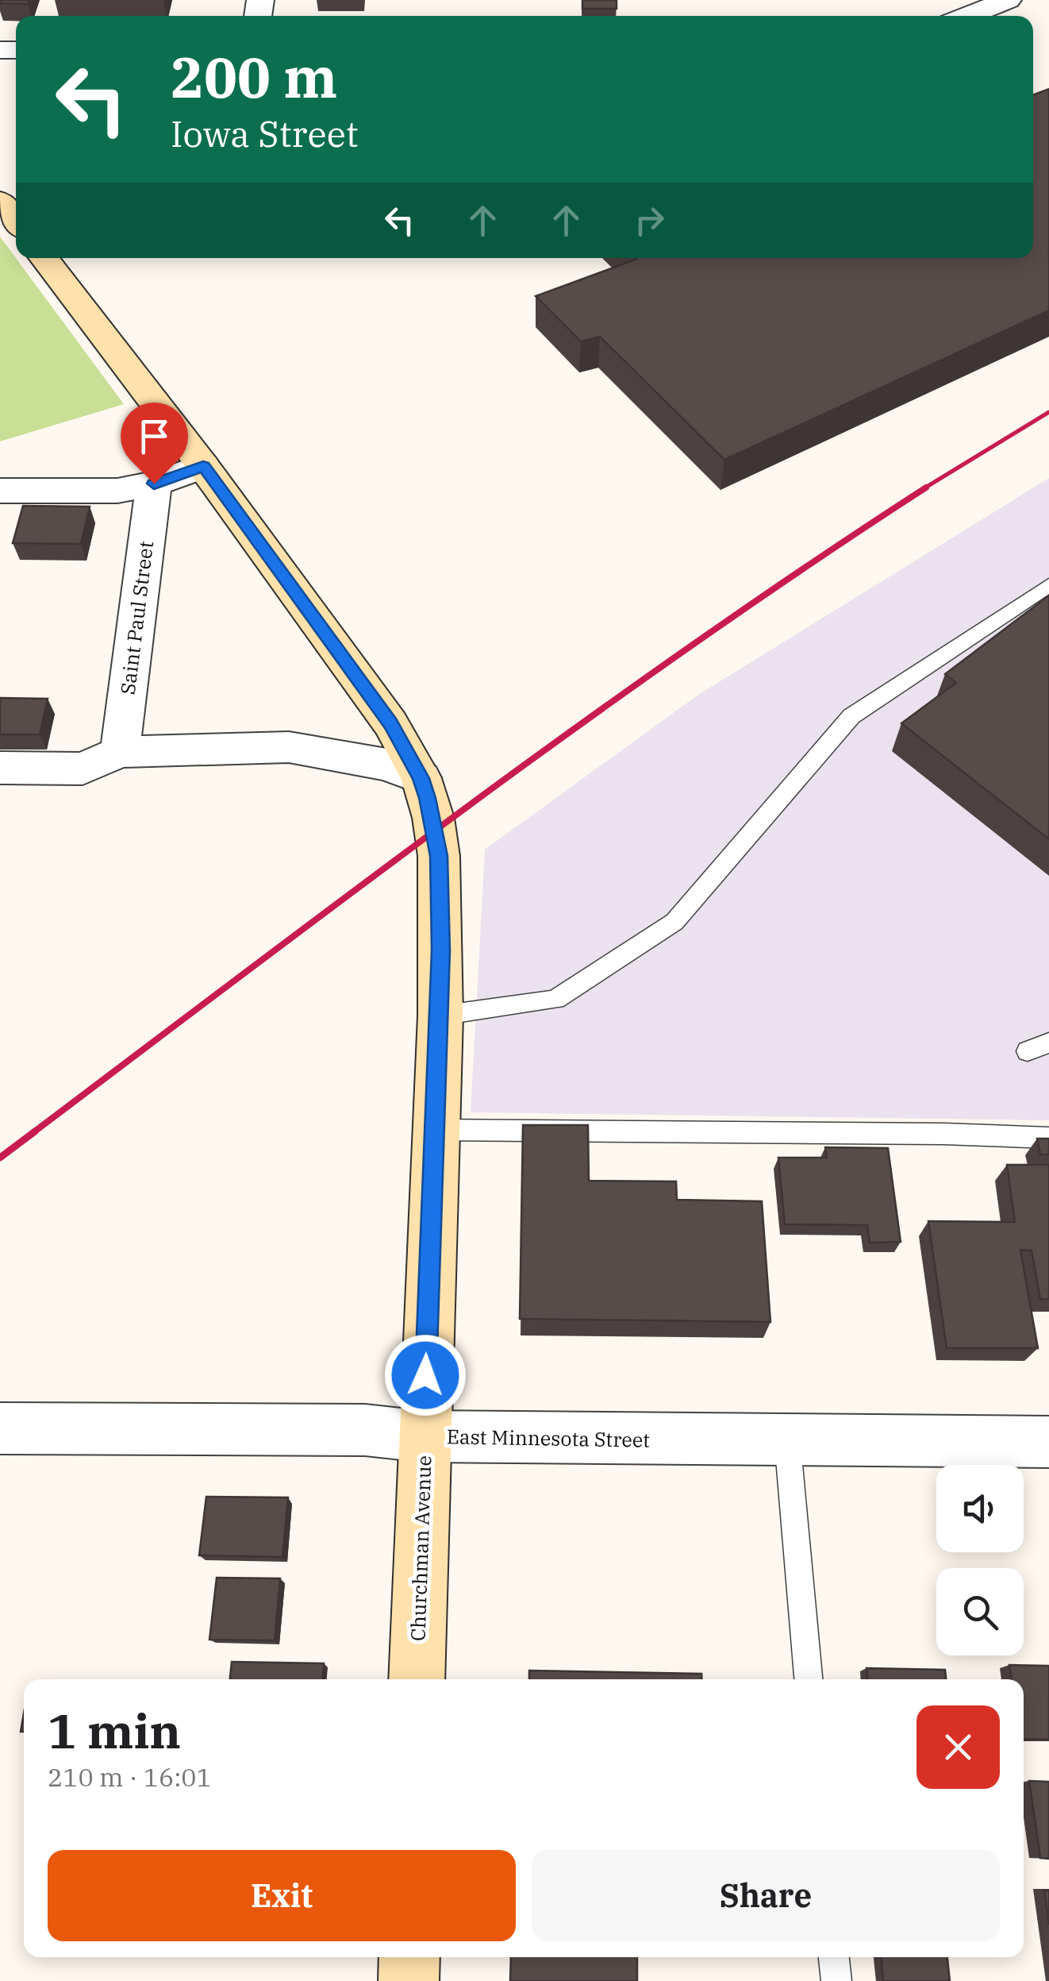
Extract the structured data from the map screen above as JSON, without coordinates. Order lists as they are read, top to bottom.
{
  "streets": {
    "main road": ["Churchman Avenue"],
    "street": ["Saint Paul Street", "East Minnesota Street"]
  },
  "crossings": [
    ["East Minnesota Street", "Churchman Avenue"]
  ],
  "page": {
    "turn": ["200 m", "Iowa Street"],
    "heading": ["1 min", "210 m · 16:01"],
    "buttons": ["Exit", "Share"]
  }
}
